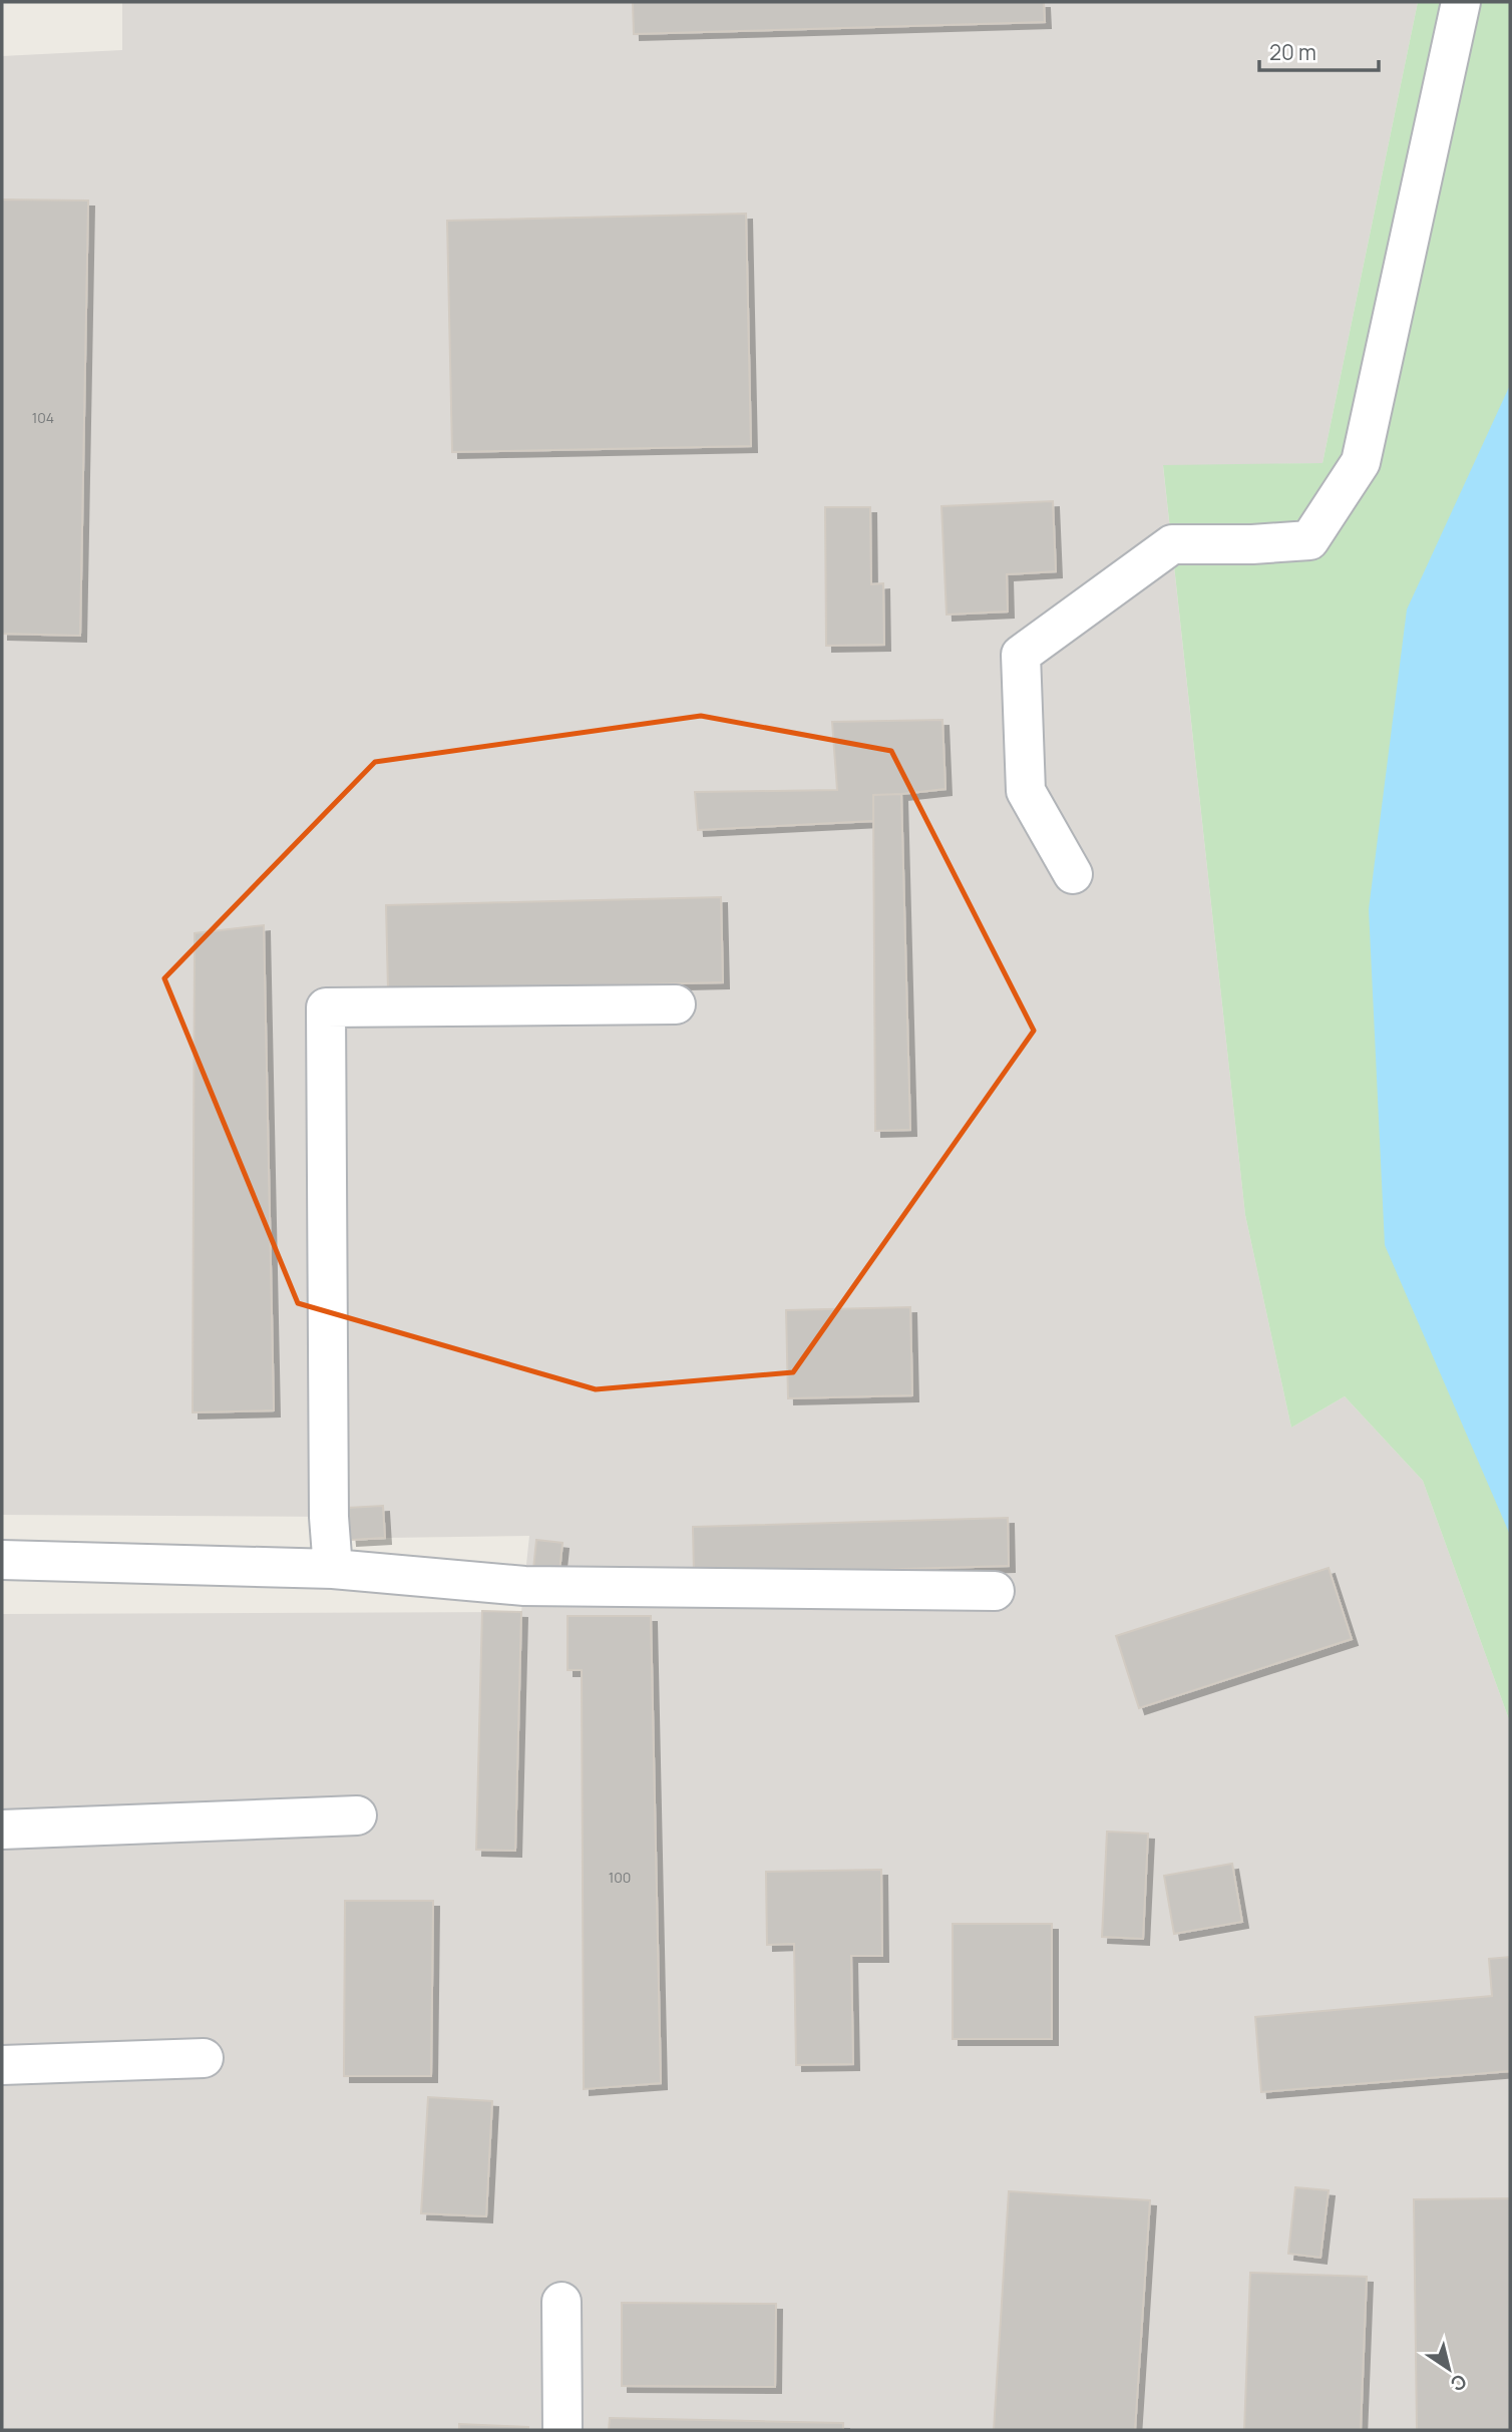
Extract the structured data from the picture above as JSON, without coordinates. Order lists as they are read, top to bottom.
{
  "house_numbers": ["104", "100"],
  "scale_bar": "20 m",
  "north": "bottom right"
}
